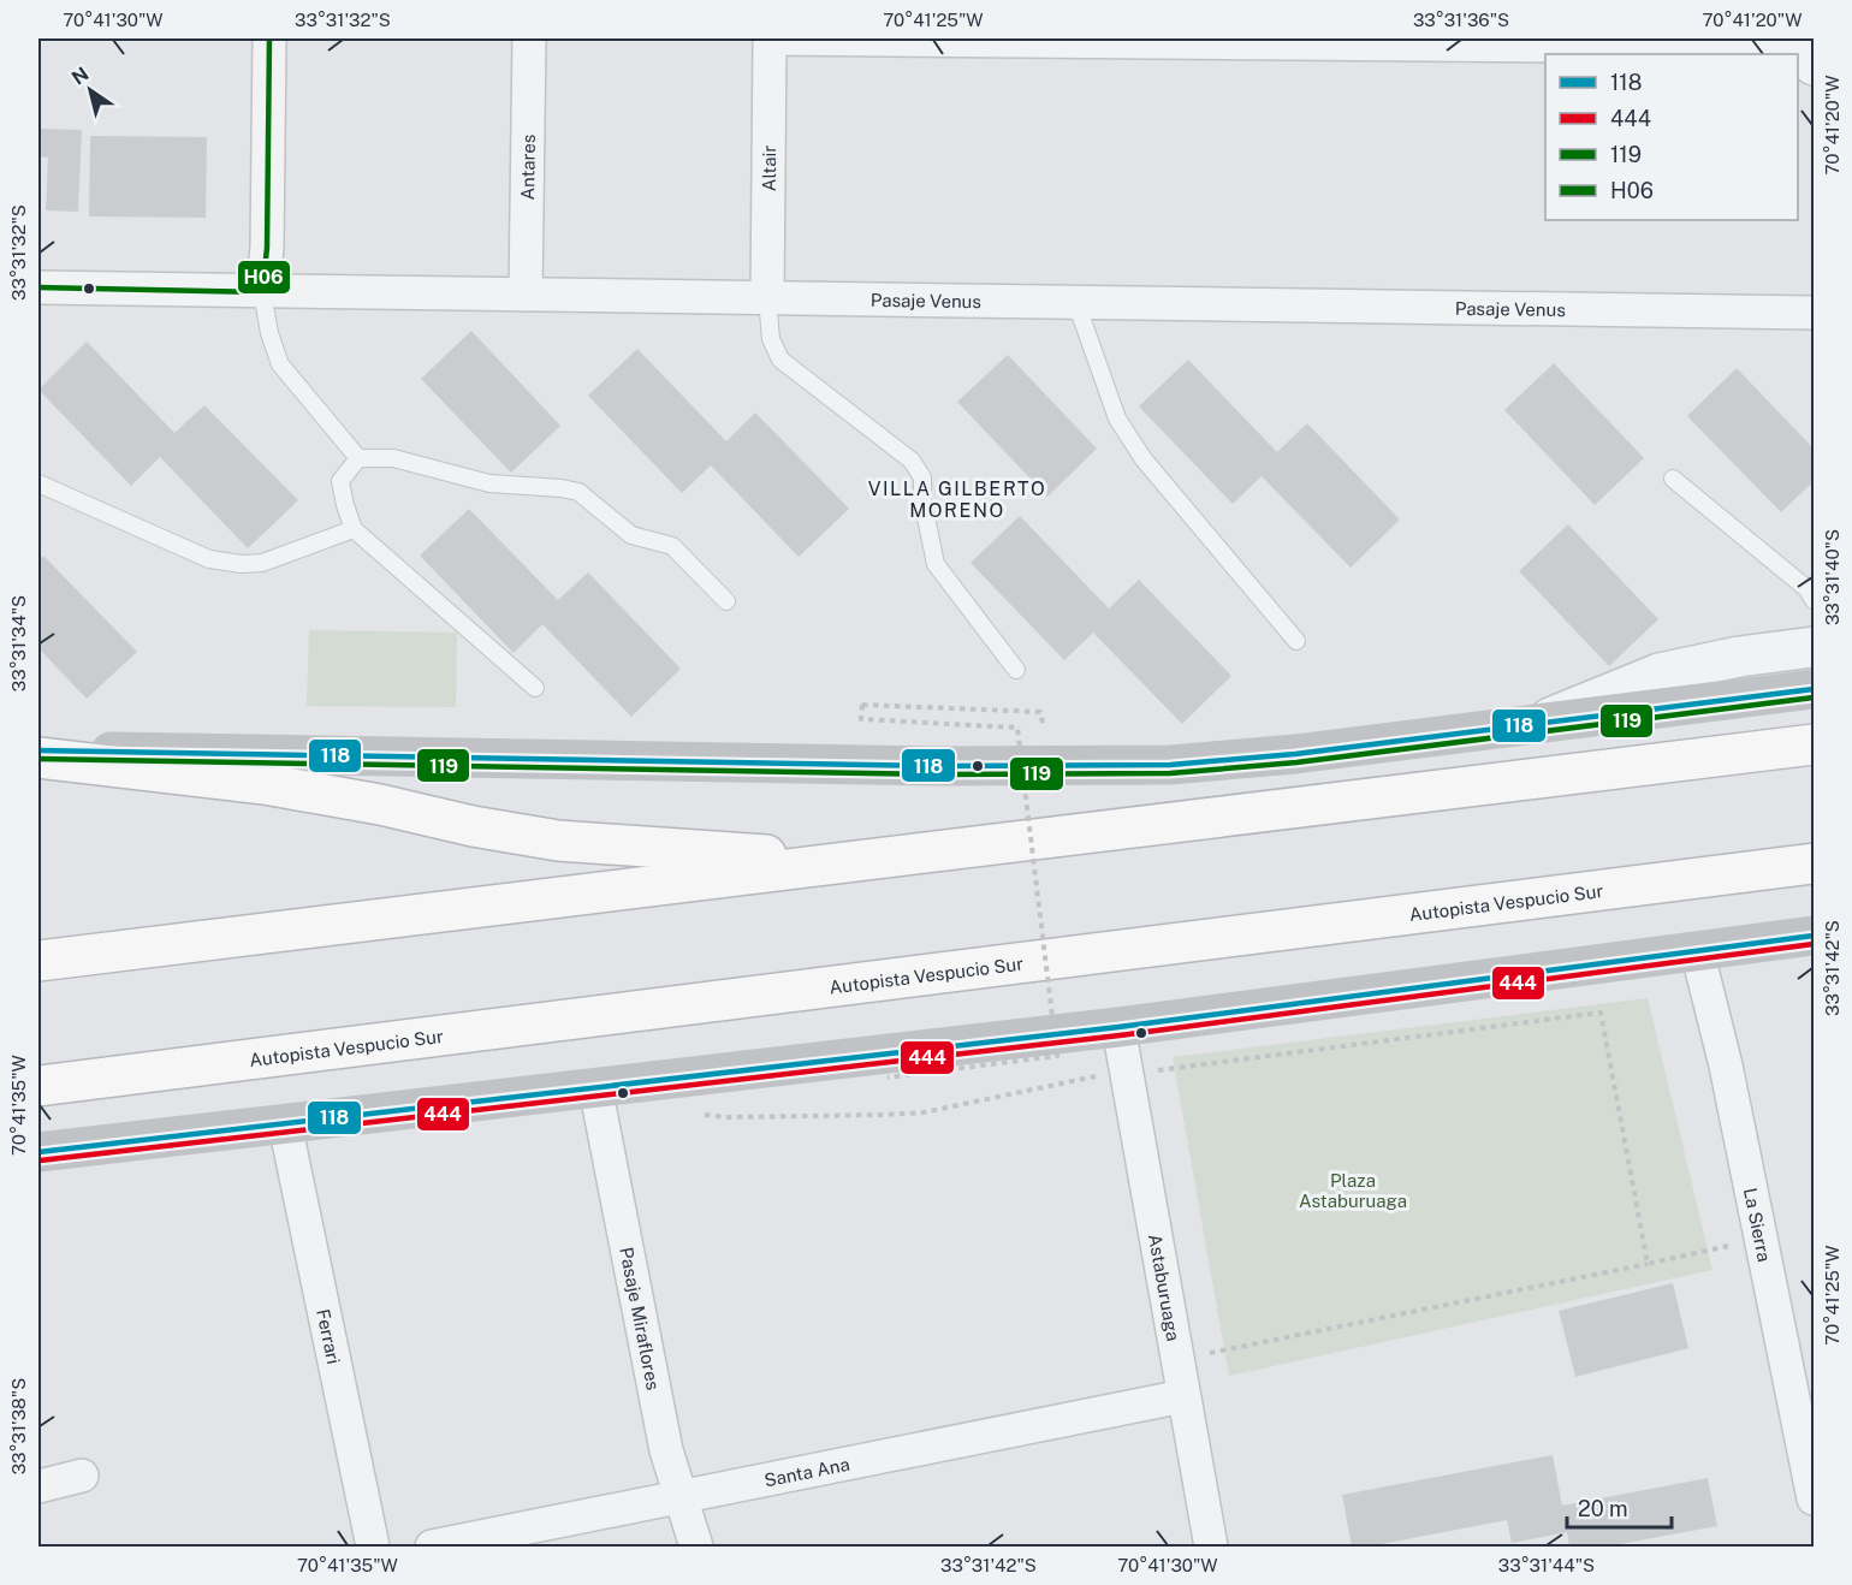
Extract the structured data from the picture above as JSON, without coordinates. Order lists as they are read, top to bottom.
{
  "streets": {
    "highway": ["Autopista Vespucio Sur"],
    "street": [
      "Antares",
      "Altair",
      "Pasaje Venus",
      "La Sierra",
      "Astaburuaga",
      "Pasaje Miraflores",
      "Ferrari",
      "Santa Ana"
    ]
  },
  "crossings": [
    ["Antares", "Pasaje Venus"],
    ["Altair", "Pasaje Venus"],
    ["Astaburuaga", "Santa Ana"],
    ["Pasaje Miraflores", "Santa Ana"]
  ],
  "districts": ["VILLA GILBERTO MORENO"],
  "parks": ["Plaza Astaburuaga"],
  "lines": [
    "transit line H06",
    "transit line 118",
    "transit line 119",
    "transit line 444"
  ],
  "legend": [
    "118",
    "444",
    "119",
    "H06"
  ],
  "scale_bar": "20 m",
  "north": "top left",
  "coordinates": [
    "70°41'30\"W",
    "33°31'32\"S",
    "70°41'25\"W",
    "33°31'36\"S",
    "70°41'20\"W",
    "33°31'40\"S",
    "33°31'34\"S",
    "33°31'42\"S",
    "70°41'35\"W",
    "33°31'38\"S",
    "33°31'44\"S"
  ]
}
